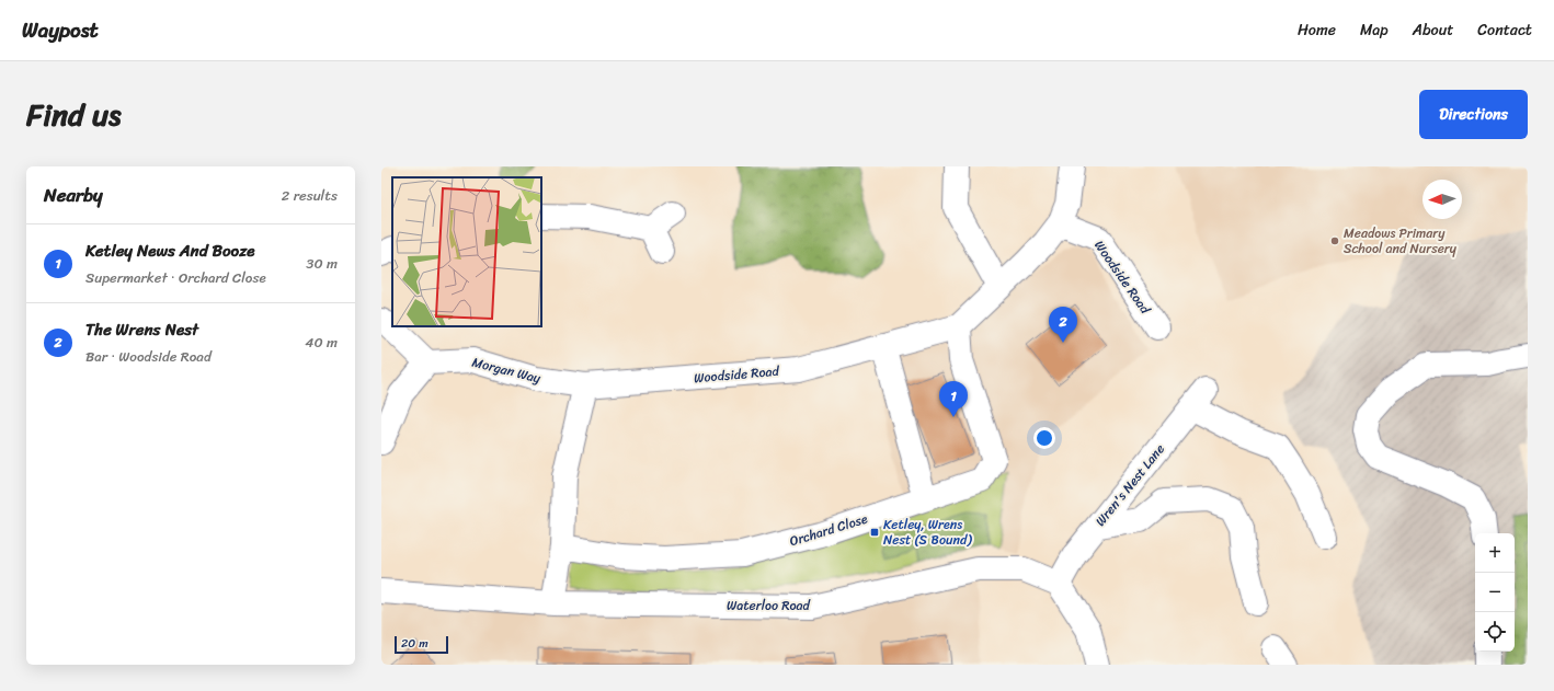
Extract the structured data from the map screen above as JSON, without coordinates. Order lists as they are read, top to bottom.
{
  "streets": {
    "street": [
      "Woodside Road",
      "Morgan Way",
      "Wren's Nest Lane",
      "Orchard Close",
      "Waterloo Road"
    ]
  },
  "crossings": [
    ["Woodside Road", "Morgan Way"],
    ["Woodside Road", "Orchard Close"],
    ["Wren's Nest Lane", "Waterloo Road"]
  ],
  "places": {
    "other": ["Meadows Primary School and Nursery"],
    "transit": ["Ketley, Wrens Nest (S Bound)"]
  },
  "scale_bar": "20 m",
  "north": "left",
  "page": {
    "header": "Waypost",
    "nav": [
      "Home",
      "Map",
      "About",
      "Contact"
    ],
    "title": "Find us",
    "buttons": "Directions",
    "heading": ["Nearby", "2 results"],
    "list": [
      {
        "mark": "1",
        "name": "Ketley News And Booze",
        "note": "Supermarket · Orchard Close",
        "value": "30 m"
      },
      {
        "mark": "2",
        "name": "The Wrens Nest",
        "note": "Bar · Woodside Road",
        "value": "40 m"
      }
    ],
    "pins": ["2", "1"],
    "map_buttons": ["+", "−"],
    "scale": "20 m"
  }
}
